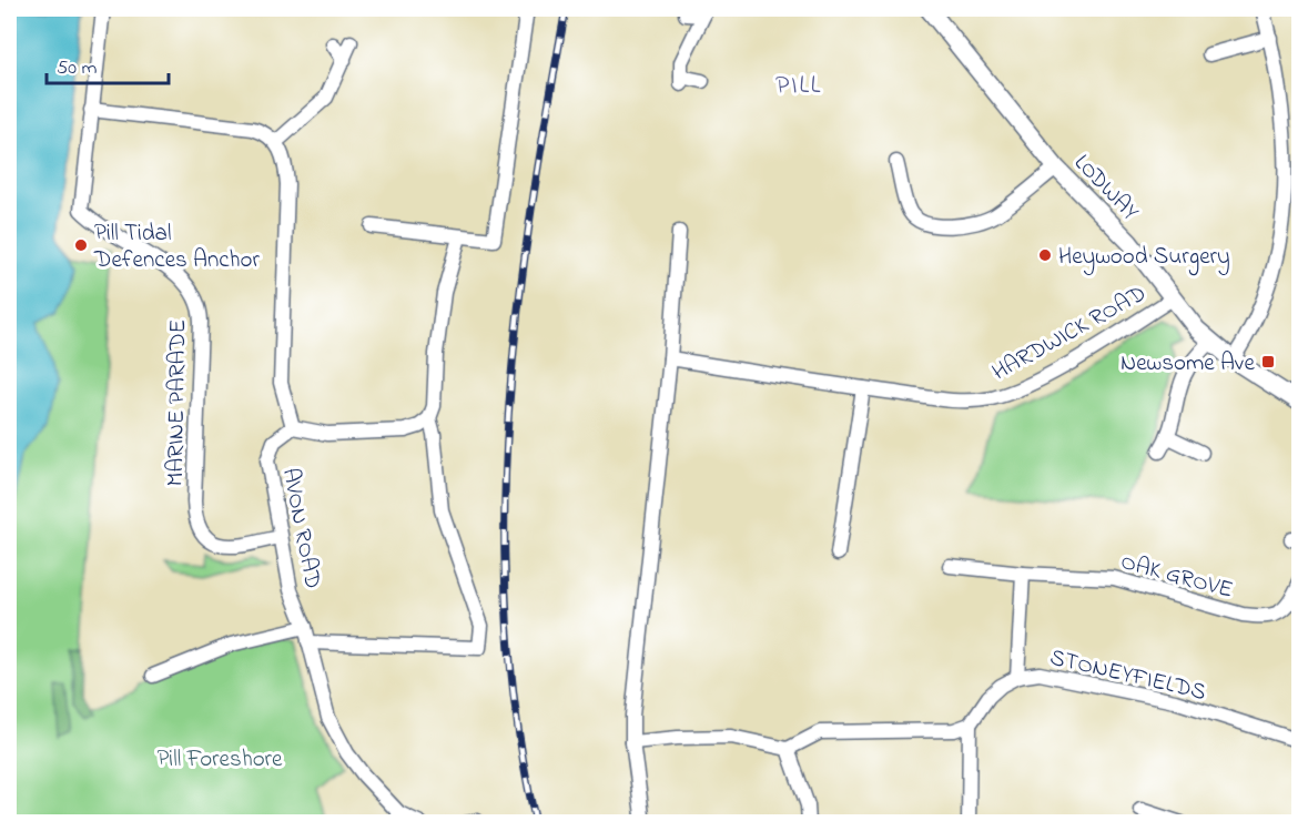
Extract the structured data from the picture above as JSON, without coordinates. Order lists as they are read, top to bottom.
{
  "streets": {
    "street": [
      "LODWAY",
      "HARDWICK ROAD",
      "MARINE PARADE",
      "AVON ROAD",
      "OAK GROVE",
      "STONEYFIELDS"
    ]
  },
  "crossings": [
    ["LODWAY", "HARDWICK ROAD"],
    ["MARINE PARADE", "AVON ROAD"]
  ],
  "districts": ["PILL"],
  "parks": ["Pill Foreshore"],
  "places": {
    "other": ["Pill Tidal Defences Anchor", "Heywood Surgery"],
    "transit": ["Newsome Ave"]
  },
  "scale_bar": "50 m"
}
